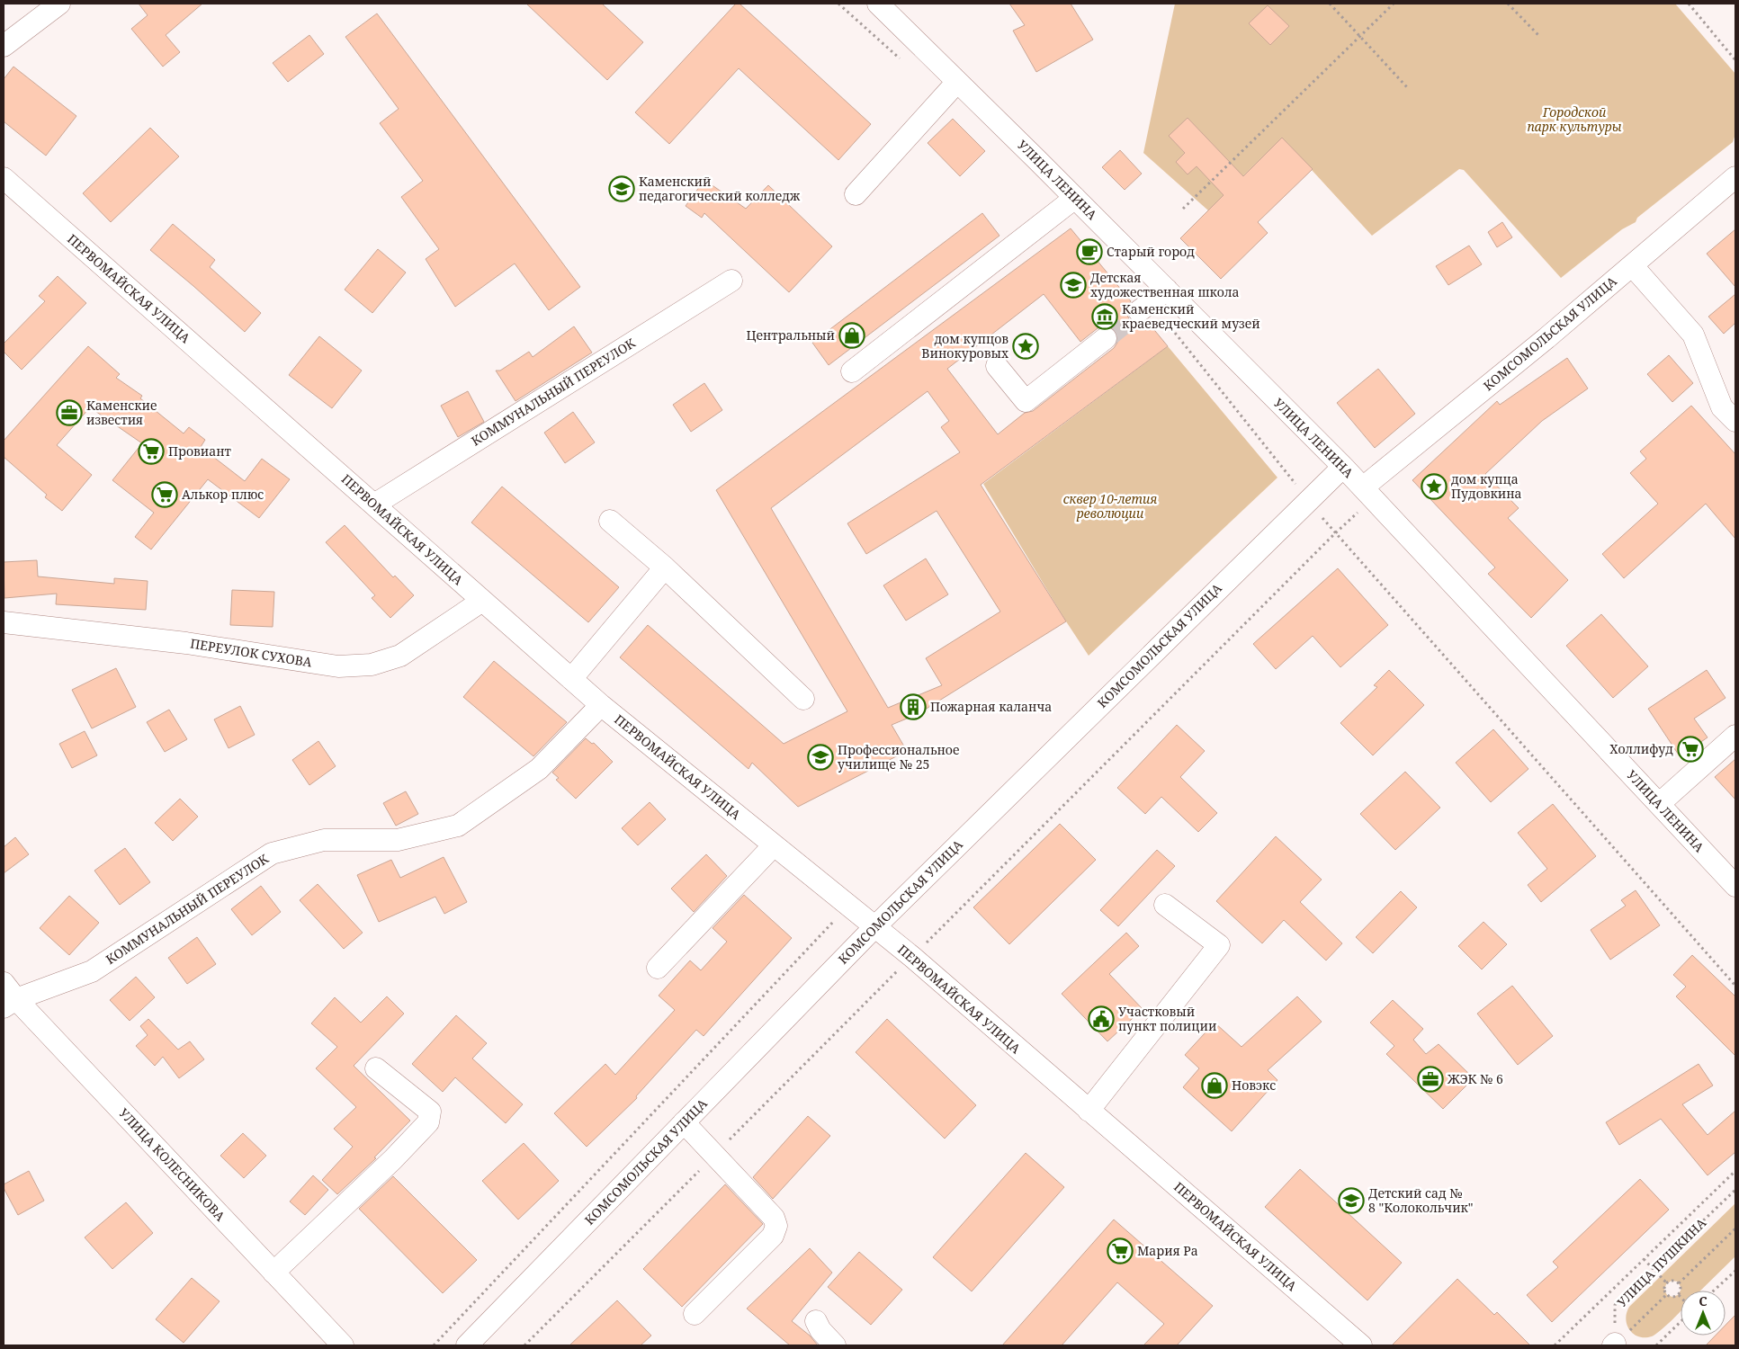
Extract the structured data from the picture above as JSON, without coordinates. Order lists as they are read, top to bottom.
{
  "streets": {
    "street": [
      "УЛИЦА ЛЕНИНА",
      "ПЕРВОМАЙСКАЯ УЛИЦА",
      "КОМСОМОЛЬСКАЯ УЛИЦА",
      "КОММУНАЛЬНЫЙ ПЕРЕУЛОК",
      "ПЕРЕУЛОК СУХОВА",
      "УЛИЦА КОЛЕСНИКОВА"
    ],
    "path": ["УЛИЦА ПУШКИНА"]
  },
  "crossings": [
    ["УЛИЦА ЛЕНИНА", "КОМСОМОЛЬСКАЯ УЛИЦА"],
    ["ПЕРВОМАЙСКАЯ УЛИЦА", "КОМСОМОЛЬСКАЯ УЛИЦА"],
    ["ПЕРВОМАЙСКАЯ УЛИЦА", "КОММУНАЛЬНЫЙ ПЕРЕУЛОК"],
    ["ПЕРВОМАЙСКАЯ УЛИЦА", "ПЕРЕУЛОК СУХОВА"],
    ["КОММУНАЛЬНЫЙ ПЕРЕУЛОК", "УЛИЦА КОЛЕСНИКОВА"]
  ],
  "parks": ["Городской парк культуры", "сквер 10-летия революции"],
  "places": {
    "school or university": [
      "Каменский педагогический колледж",
      "Детская художественная школа",
      "Профессиональное училище № 25",
      "Детский сад № 8 \"Колокольчик\""
    ],
    "cafe": ["Старый город"],
    "museum": ["Каменский краеведческий музей"],
    "shop": ["Центральный", "Новэкс"],
    "place": ["дом купцов Винокуровых", "дом купца Пудовкина"],
    "office": ["Каменские известия", "ЖЭК № 6"],
    "supermarket": [
      "Провиант",
      "Алькор плюс",
      "Холлифуд",
      "Мария Ра"
    ],
    "building": ["Пожарная каланча"],
    "public building": ["Участковый пункт полиции"]
  },
  "north": "top"
}
